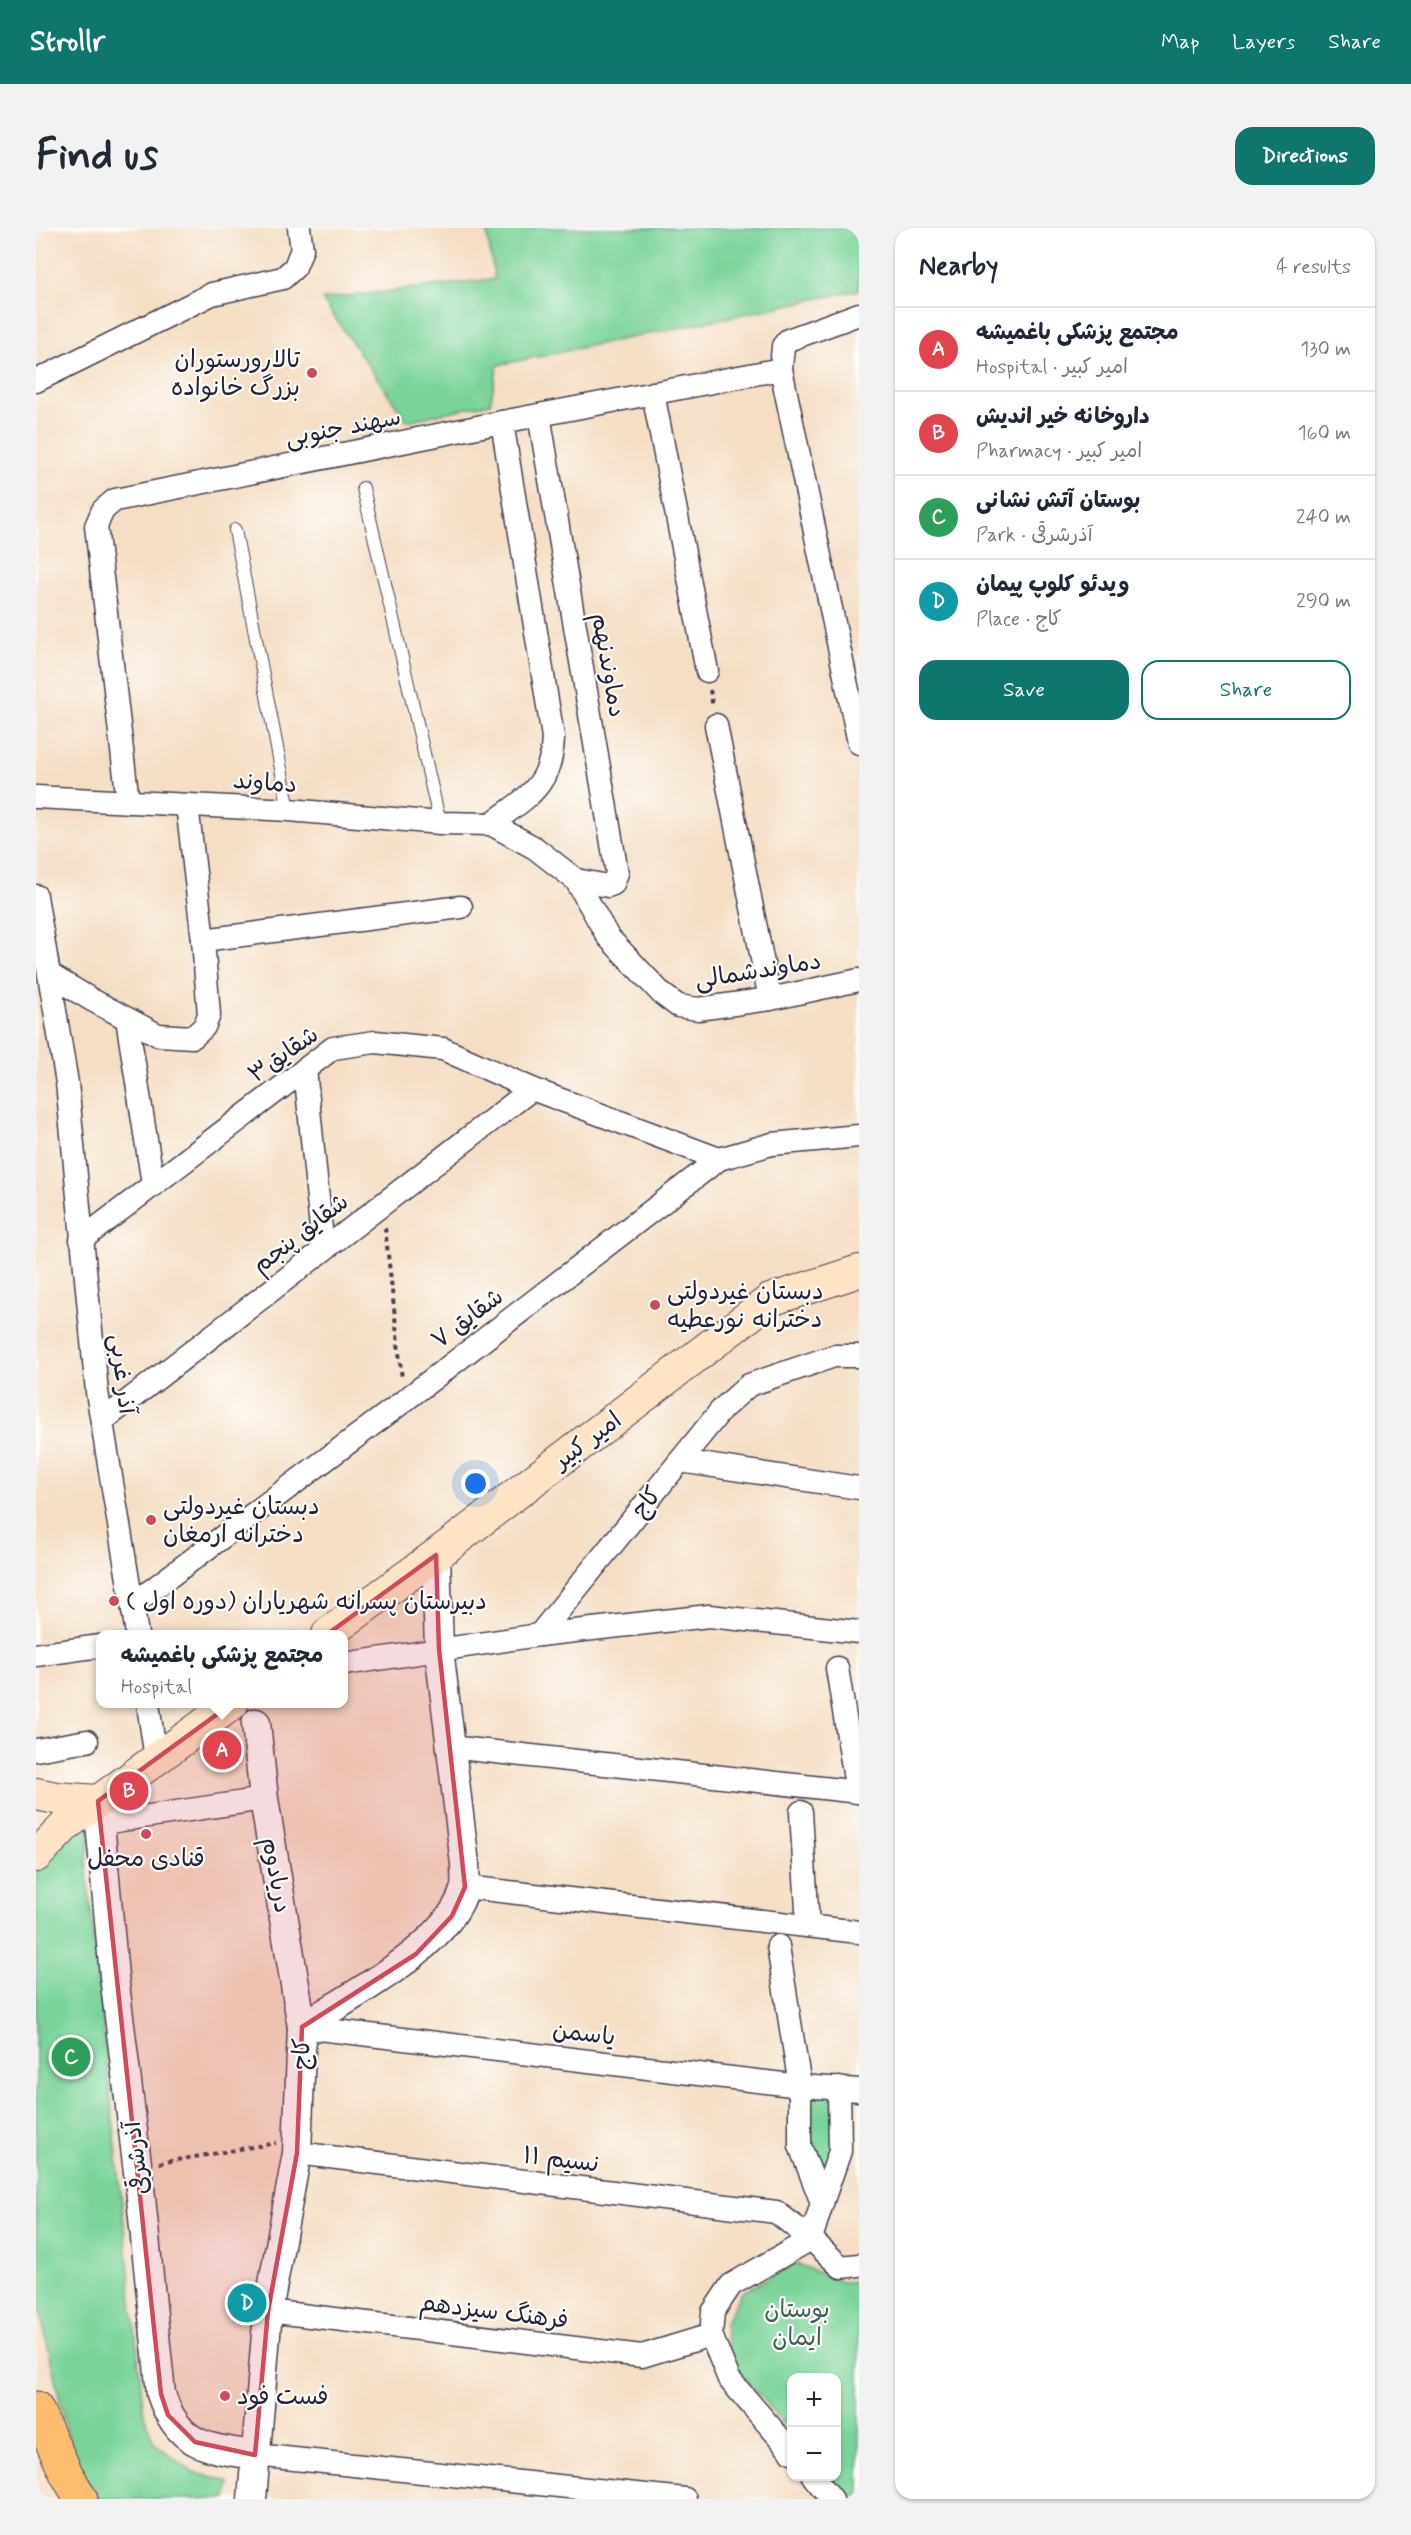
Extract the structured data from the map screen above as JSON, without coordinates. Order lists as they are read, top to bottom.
{
  "streets": {
    "main road": ["امیر کبیر"],
    "street": [
      "سهند جنوبی",
      "دماوندنهم",
      "دماوند",
      "دماوندشمالی",
      "شقایق۳",
      "شقایق پنجم",
      "شقایق ۷",
      "آذر غربی",
      "کاج",
      "دریادوم",
      "یاسمن",
      "آذرشرقی",
      "نسیم ۱۱",
      "فرهنگ سیزدهم"
    ]
  },
  "crossings": [
    ["سهند جنوبی", "دماوندنهم"],
    ["سهند جنوبی", "دماوند"],
    ["دماوندنهم", "دماوندشمالی"],
    ["دماوند", "دماوندشمالی"],
    ["شقایق۳", "شقایق پنجم"],
    ["شقایق۳", "شقایق ۷"],
    ["شقایق۳", "آذر غربی"],
    ["شقایق پنجم", "آذر غربی"],
    ["شقایق ۷", "آذر غربی"],
    ["امیر کبیر", "کاج"],
    ["کاج", "دریادوم"],
    ["کاج", "یاسمن"],
    ["کاج", "آذرشرقی"],
    ["کاج", "نسیم ۱۱"],
    ["کاج", "فرهنگ سیزدهم"],
    ["دریادوم", "یاسمن"]
  ],
  "parks": ["بوستان ایمان"],
  "places": [
    "تالارورستوران بزرگ خانواده",
    "دبستان غیردولتی دخترانه نورعطیه",
    "دبستان غیردولتی دخترانه ارمغان",
    "دبیرستان پسرانه شهریاران (دوره اول )",
    "قنادی محفل",
    "فست فود"
  ],
  "page": {
    "header": "Strollr",
    "nav": ["Map", "Layers", "Share"],
    "buttons": [
      "Directions",
      ["Save", "Share"]
    ],
    "title": "Find us",
    "heading": ["Nearby", "4 results"],
    "list": [
      {
        "mark": "A",
        "name": "مجتمع پزشکی باغمیشه",
        "note": "Hospital · امیر کبیر",
        "value": "130 m"
      },
      {
        "mark": "B",
        "name": "داروخانه خیر اندیش",
        "note": "Pharmacy · امیر کبیر",
        "value": "160 m"
      },
      {
        "mark": "C",
        "name": "بوستان آتش نشانی",
        "note": "Park · آذرشرقی",
        "value": "240 m"
      },
      {
        "mark": "D",
        "name": "ویدئو کلوپ پیمان",
        "note": "Place · کاج",
        "value": "290 m"
      }
    ],
    "popup": ["مجتمع پزشکی باغمیشه", "Hospital"],
    "pins": [
      "A",
      "B",
      "C",
      "D"
    ],
    "map_buttons": ["+", "−"]
  }
}
